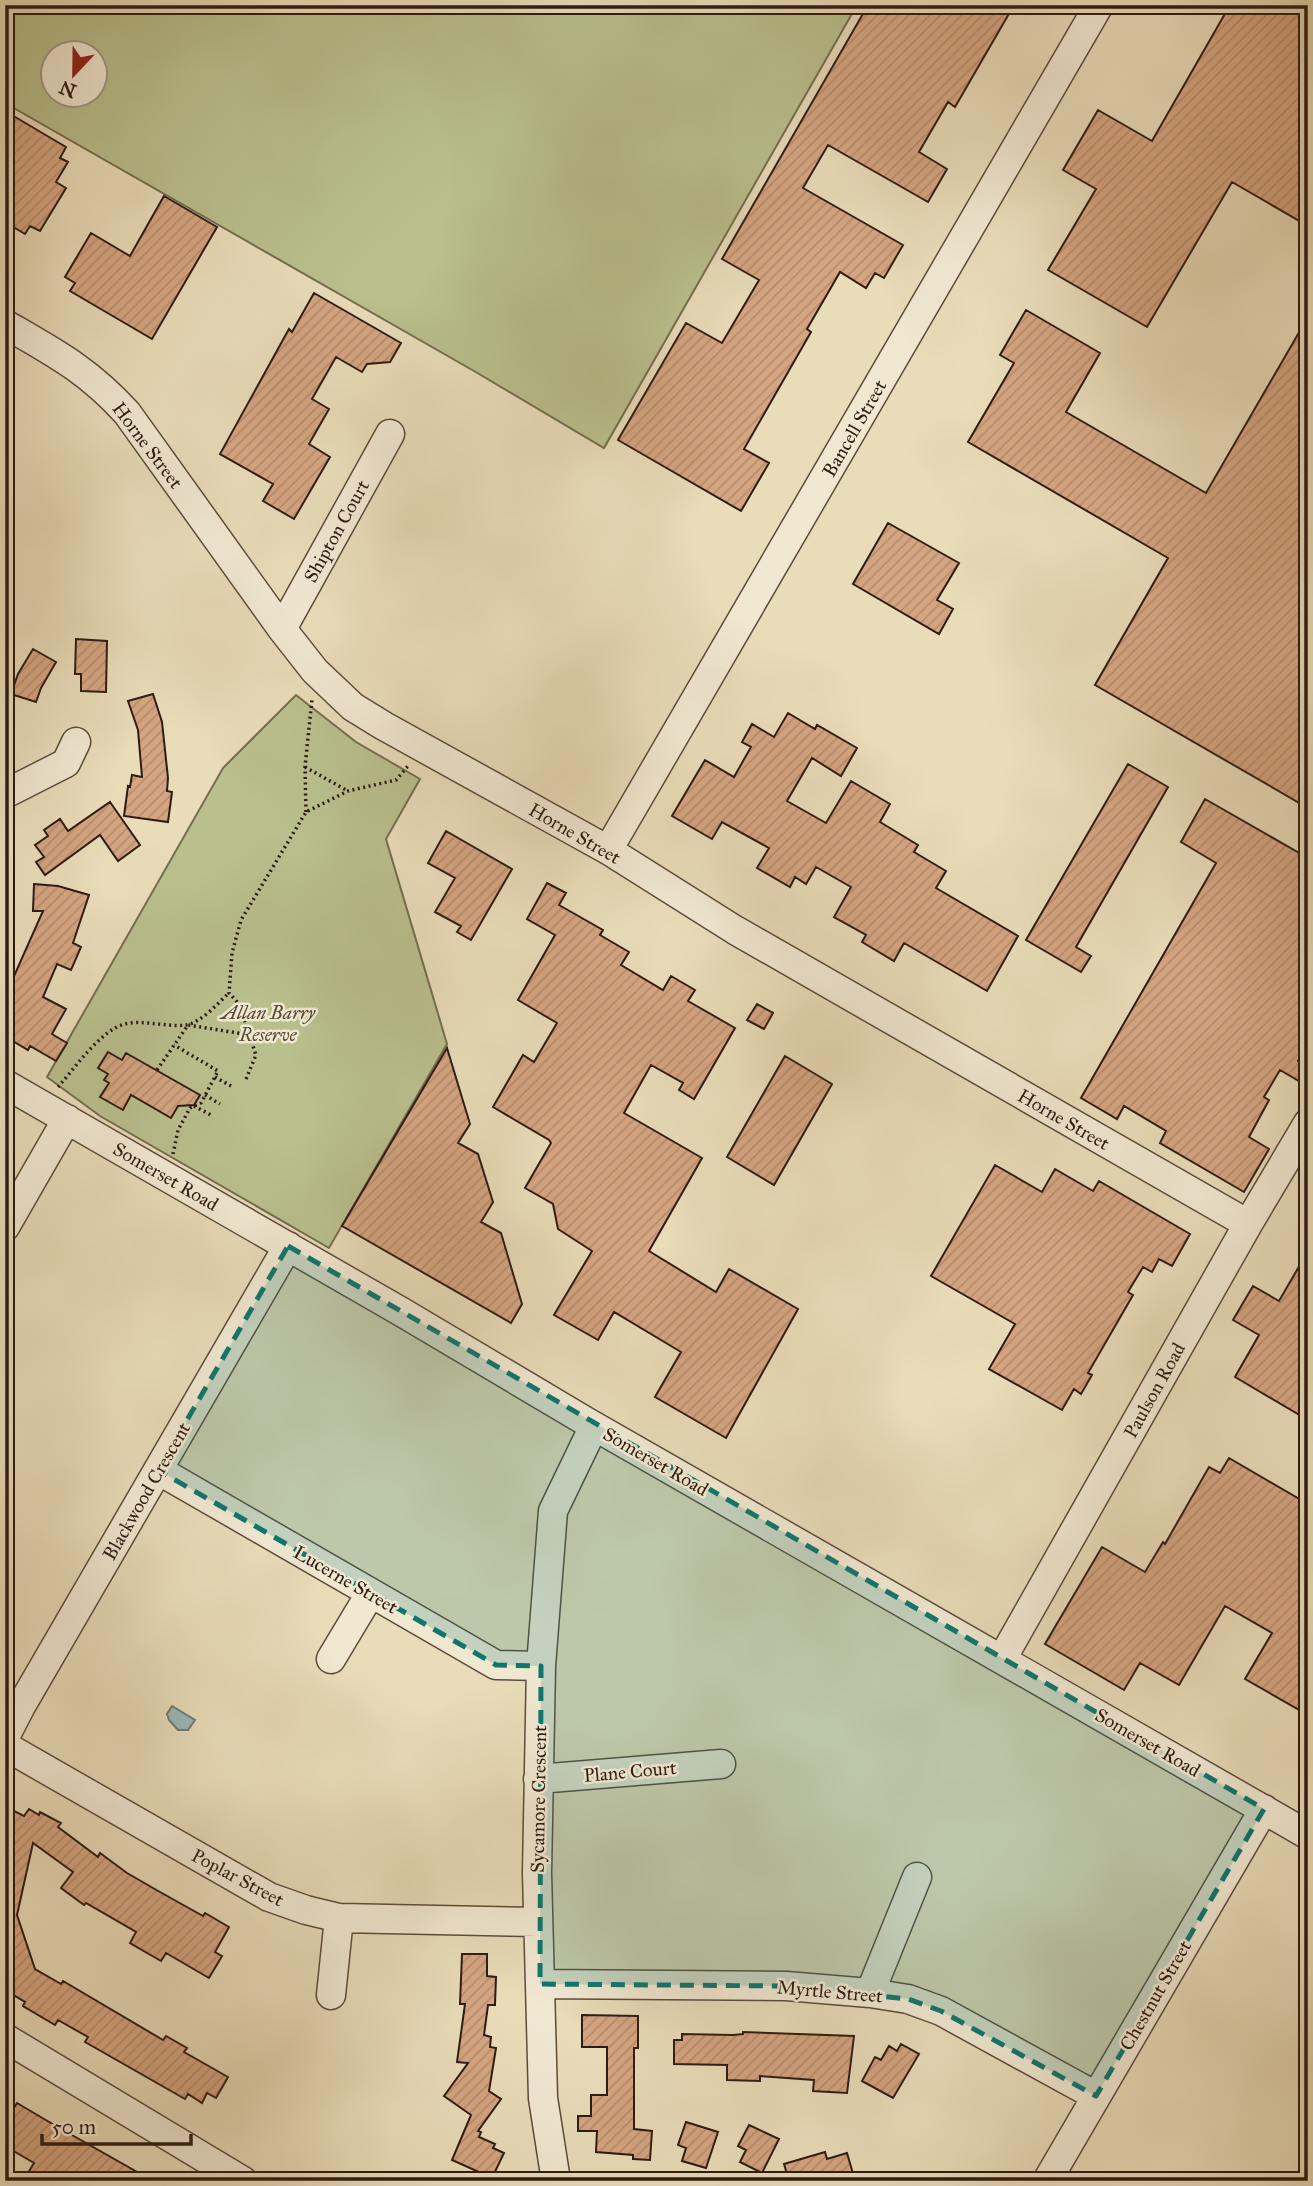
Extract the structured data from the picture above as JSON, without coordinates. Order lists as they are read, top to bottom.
{
  "streets": {
    "street": [
      "Bancell Street",
      "Horne Street",
      "Shipton Court",
      "Somerset Road",
      "Paulson Road",
      "Blackwood Crescent",
      "Lucerne Street",
      "Plane Court",
      "Sycamore Crescent",
      "Poplar Street",
      "Myrtle Street",
      "Chestnut Street"
    ]
  },
  "crossings": [
    ["Bancell Street", "Horne Street"],
    ["Horne Street", "Shipton Court"],
    ["Horne Street", "Paulson Road"],
    ["Somerset Road", "Paulson Road"],
    ["Somerset Road", "Blackwood Crescent"],
    ["Somerset Road", "Sycamore Crescent"],
    ["Somerset Road", "Chestnut Street"],
    ["Blackwood Crescent", "Lucerne Street"],
    ["Lucerne Street", "Sycamore Crescent"],
    ["Plane Court", "Sycamore Crescent"],
    ["Sycamore Crescent", "Poplar Street"],
    ["Sycamore Crescent", "Myrtle Street"],
    ["Myrtle Street", "Chestnut Street"]
  ],
  "parks": ["Allan Barry Reserve"],
  "scale_bar": "50 m",
  "north": "bottom"
}
